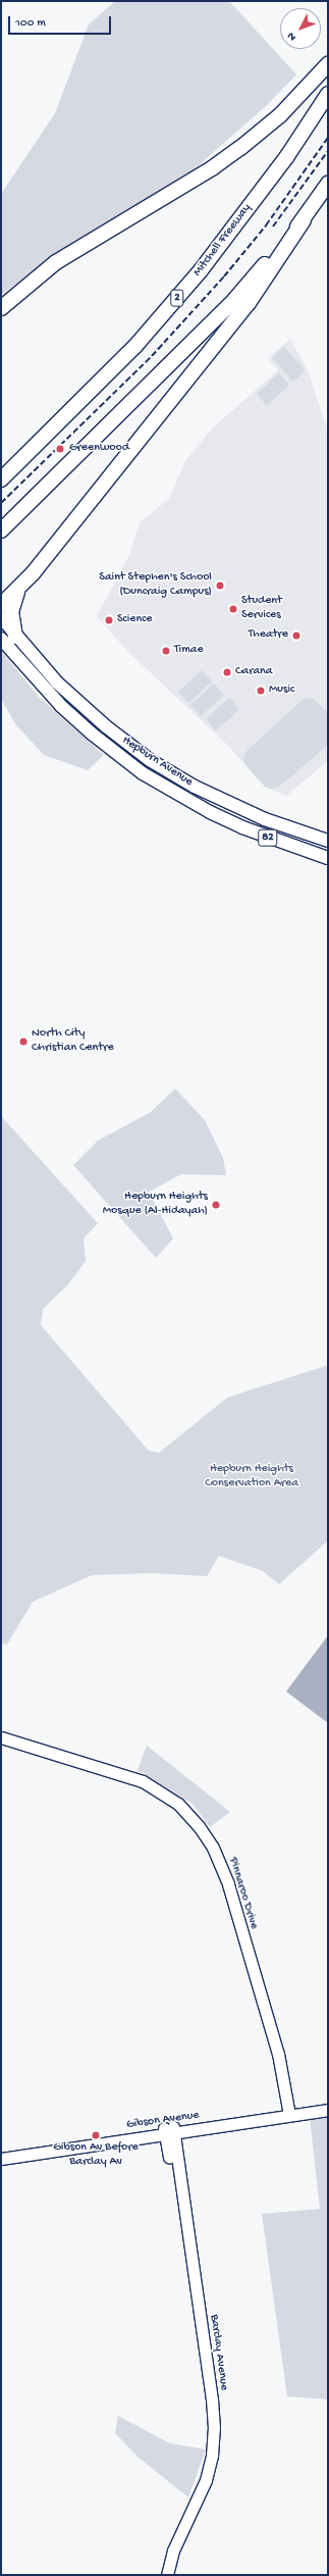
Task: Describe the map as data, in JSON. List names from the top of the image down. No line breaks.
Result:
{"streets":{"highway":["Mitchell Freeway","2"],"main road":["Hepburn Avenue","82"],"street":["Pinnaroo Drive","Gibson Avenue","Barclay Avenue"]},"crossings":[["Pinnaroo Drive","Gibson Avenue"],["Gibson Avenue","Barclay Avenue"]],"parks":["Hepburn Heights Conservation Area"],"places":["Greenwood","Saint Stephen's School (Duncraig Campus)","Student Services","Science","Theatre","Timae","Carana","Music","North City Christian Centre","Hepburn Heights Mosque (Al-Hidayah)","Gibson Av Before Barclay Av"],"scale_bar":"100 m","north":"bottom left"}
